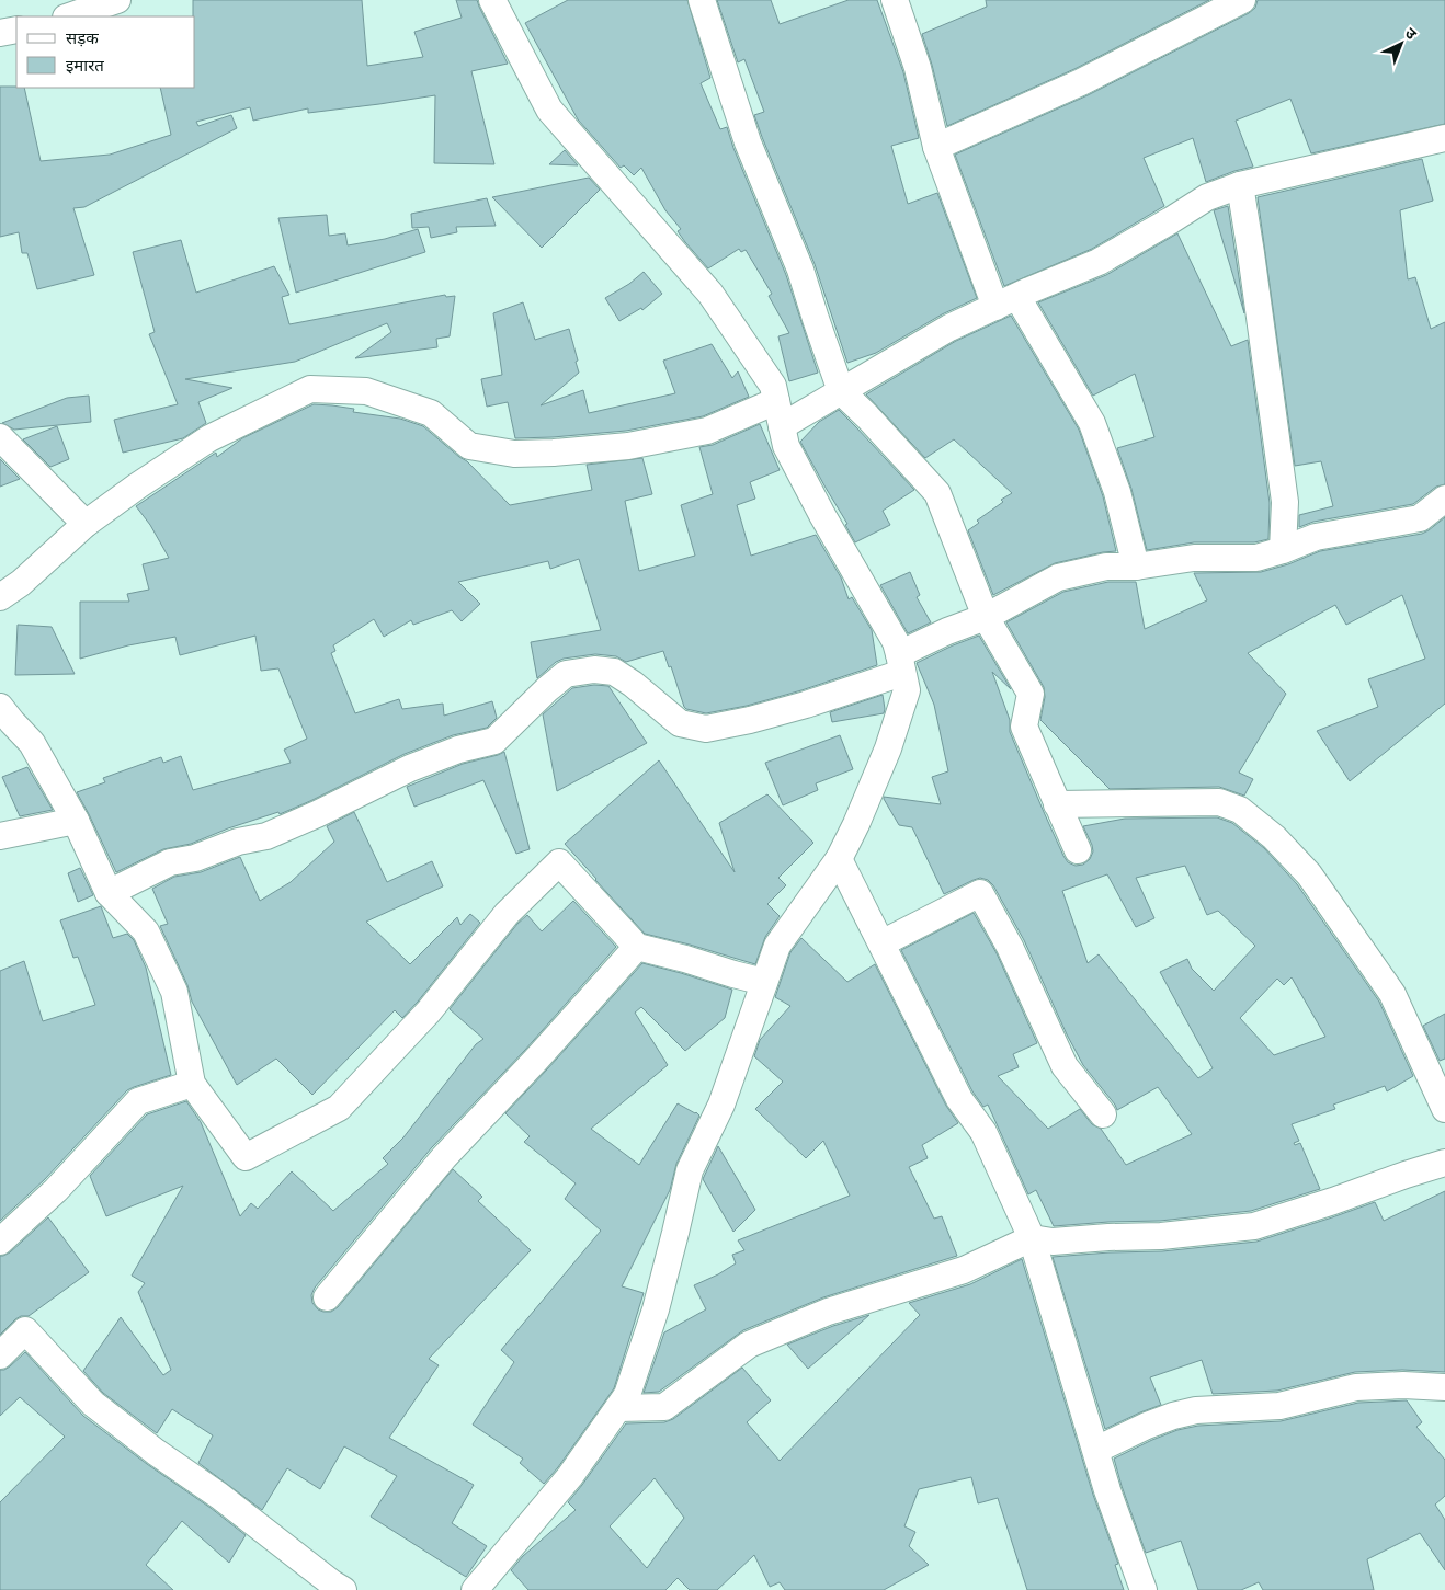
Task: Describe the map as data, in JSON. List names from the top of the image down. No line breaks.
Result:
{"legend":["सड़क","इमारत"],"north":"top right"}
